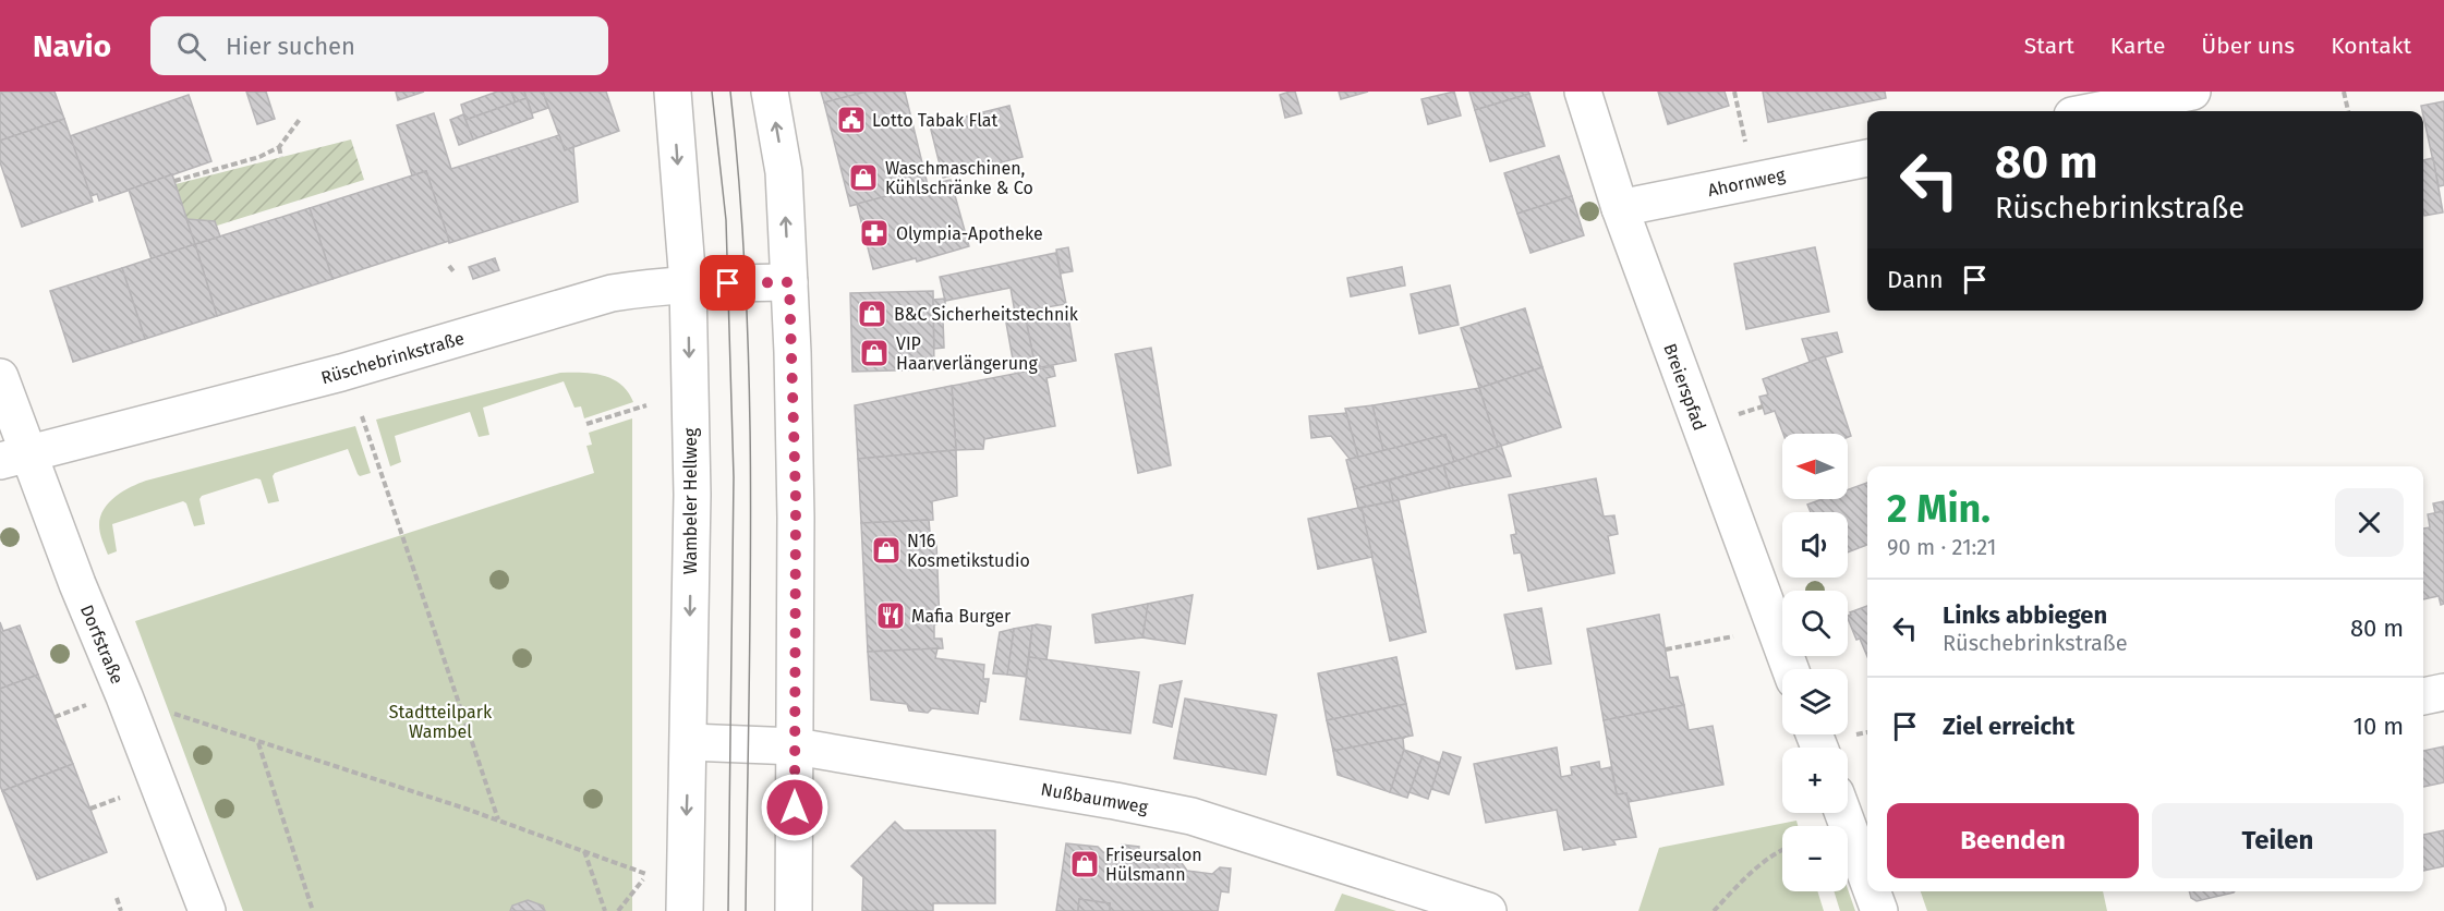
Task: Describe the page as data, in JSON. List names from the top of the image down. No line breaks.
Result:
{"streets":{"street":["Ahornweg","Rüschebrinkstraße","Breierspfad","Wambeler Hellweg","Dorfstraße","Nußbaumweg"]},"crossings":[["Ahornweg","Breierspfad"],["Rüschebrinkstraße","Wambeler Hellweg"],["Rüschebrinkstraße","Dorfstraße"],["Wambeler Hellweg","Nußbaumweg"]],"parks":["Stadtteilpark Wambel"],"places":{"public building":["Lotto Tabak Flat"],"shop":["Waschmaschinen, Kühlschränke & Co","B&C Sicherheitstechnik","VIP Haarverlängerung","N16 Kosmetikstudio","Friseursalon Hülsmann"],"pharmacy":["Olympia-Apotheke"],"restaurant":["Mafia Burger"]},"north":"left","page":{"header":"Navio","search":"Hier suchen","nav":["Start","Karte","Über uns","Kontakt"],"turn":["80 m","Rüschebrinkstraße"],"then":"Dann","map_buttons":["+","−"],"heading":["2 Min.","90 m · 21:21"],"list":[{"name":"Links abbiegen","note":"Rüschebrinkstraße","value":"80 m"},{"name":"Ziel erreicht","value":"10 m"}],"buttons":["Beenden","Teilen"]}}
